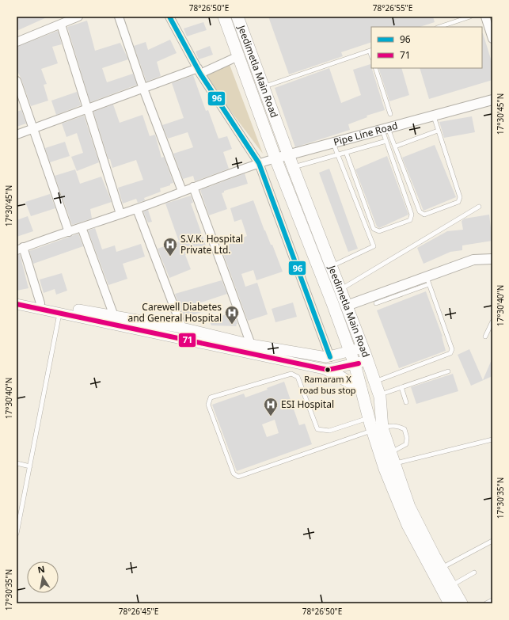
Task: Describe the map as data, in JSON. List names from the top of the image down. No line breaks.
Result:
{"streets":{"main road":["Jeedimetla Main Road"],"street":["Pipe Line Road"]},"crossings":[["Jeedimetla Main Road","Pipe Line Road"]],"places":{"hospital":["S.V.K. Hospital Private Ltd.","Carewell Diabetes and General Hospital","ESI Hospital"],"other":["Ramaram X road bus stop"]},"lines":["transit line 96","transit line 71"],"legend":["96","71"],"north":"top","coordinates":["78°26'50\"E","78°26'55\"E","17°30'45\"N","17°30'40\"N","17°30'35\"N","78°26'45\"E"]}
